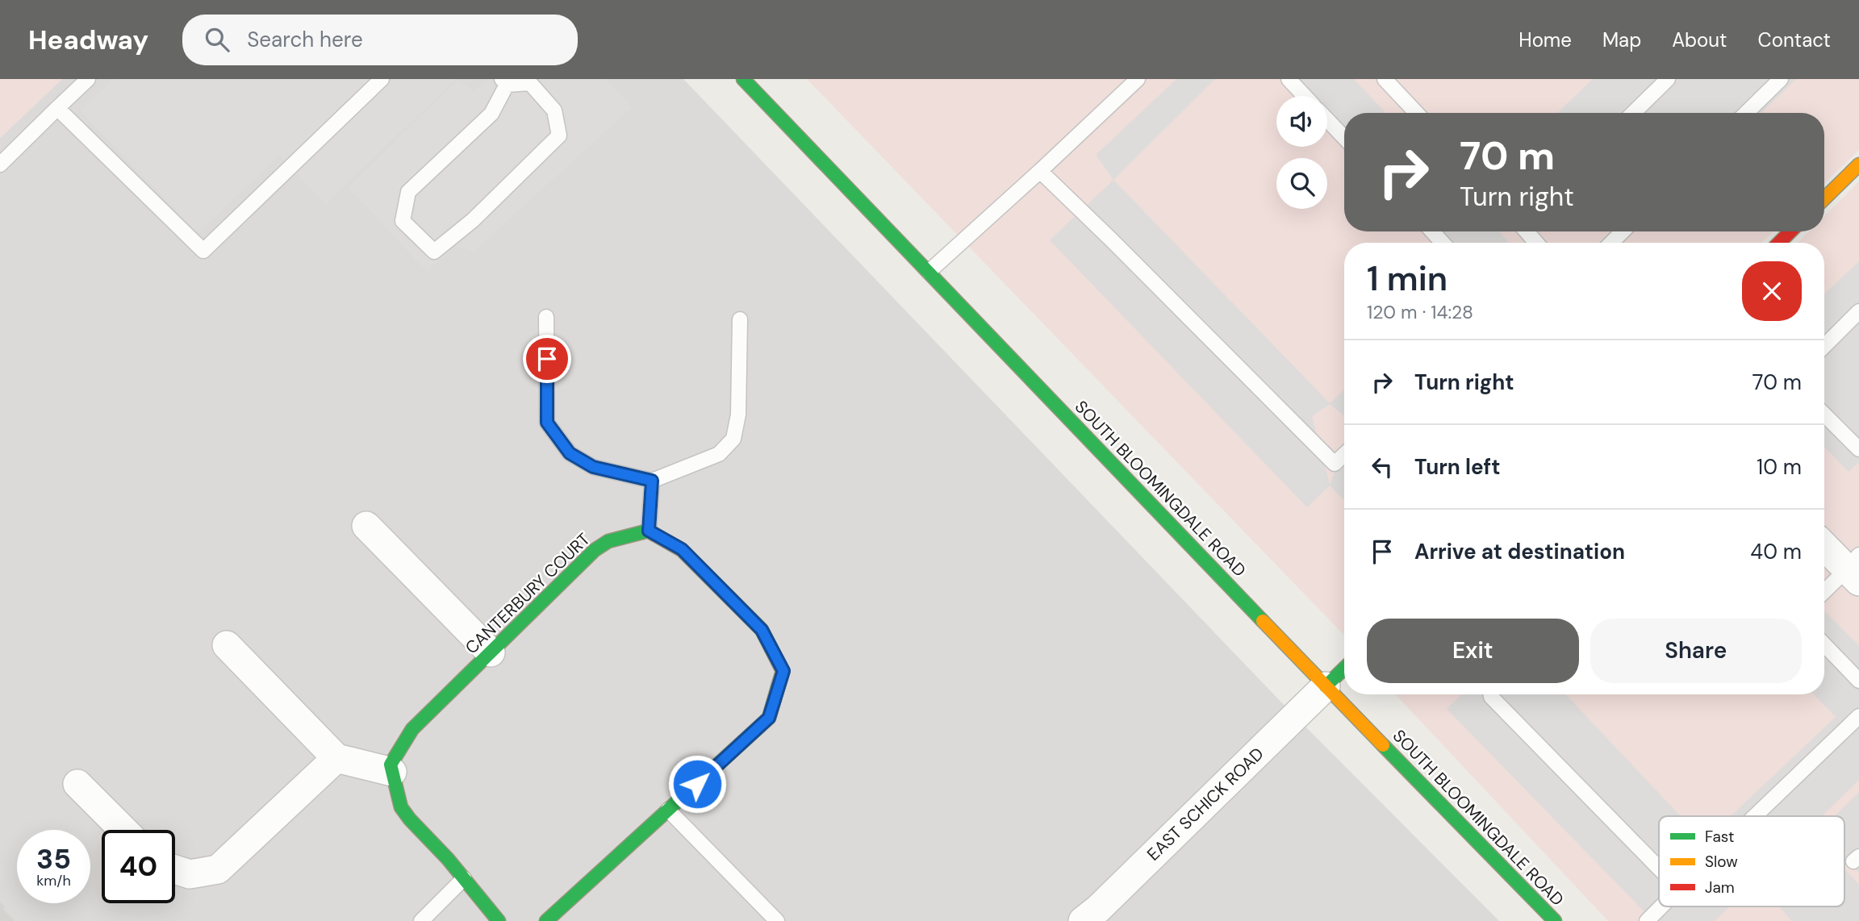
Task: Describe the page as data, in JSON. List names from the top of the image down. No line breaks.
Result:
{"streets":{"street":["SOUTH BLOOMINGDALE ROAD","CANTERBURY COURT","EAST SCHICK ROAD"]},"crossings":[["SOUTH BLOOMINGDALE ROAD","EAST SCHICK ROAD"]],"legend":["Fast","Slow","Jam"],"page":{"header":"Headway","search":"Search here","nav":["Home","Map","About","Contact"],"turn":["70 m","Turn right"],"heading":["1 min","120 m · 14:28"],"list":[{"name":"Turn right","value":"70 m"},{"name":"Turn left","value":"10 m"},{"name":"Arrive at destination","value":"40 m"}],"buttons":["Exit","Share"],"speed":"35 km/h","limit":"40"}}
